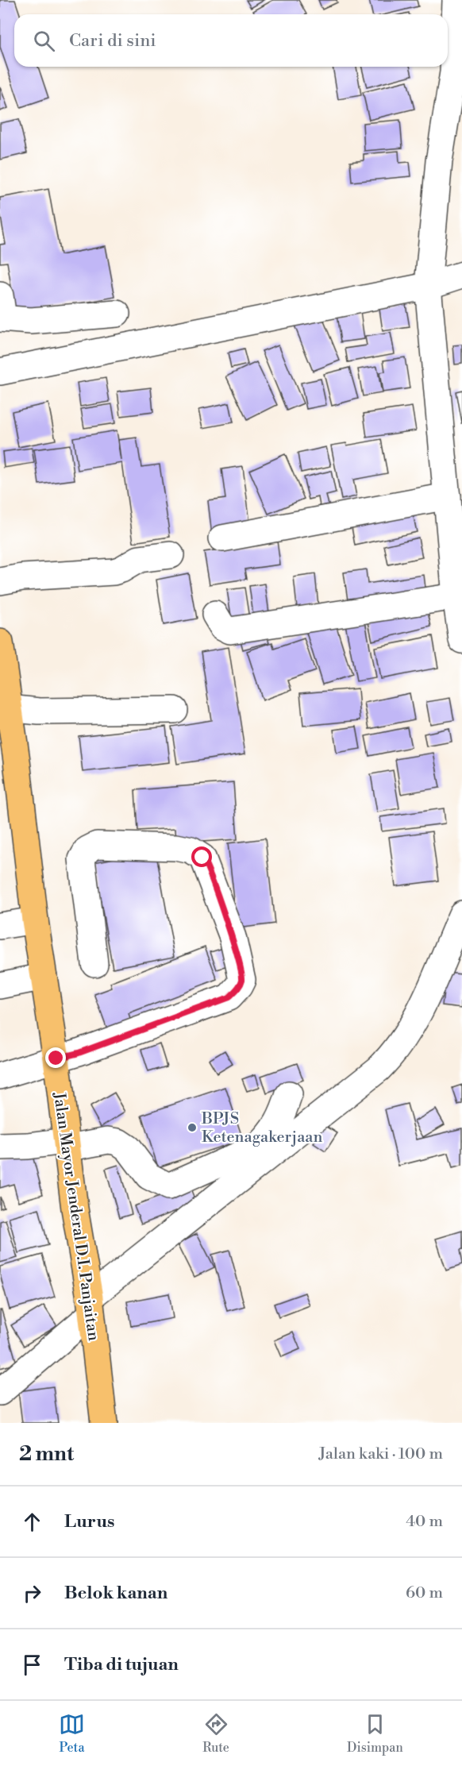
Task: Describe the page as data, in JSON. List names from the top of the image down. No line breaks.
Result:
{"streets":{"highway":["Jalan Mayor Jenderal D.I. Panjaitan"]},"places":["BPJS Ketenagakerjaan"],"page":{"search":"Cari di sini","heading":["2 mnt","Jalan kaki · 100 m"],"list":[["Lurus","40 m"],["Belok kanan","60 m"],"Tiba di tujuan"],"nav":["Peta","Rute","Disimpan"]}}
